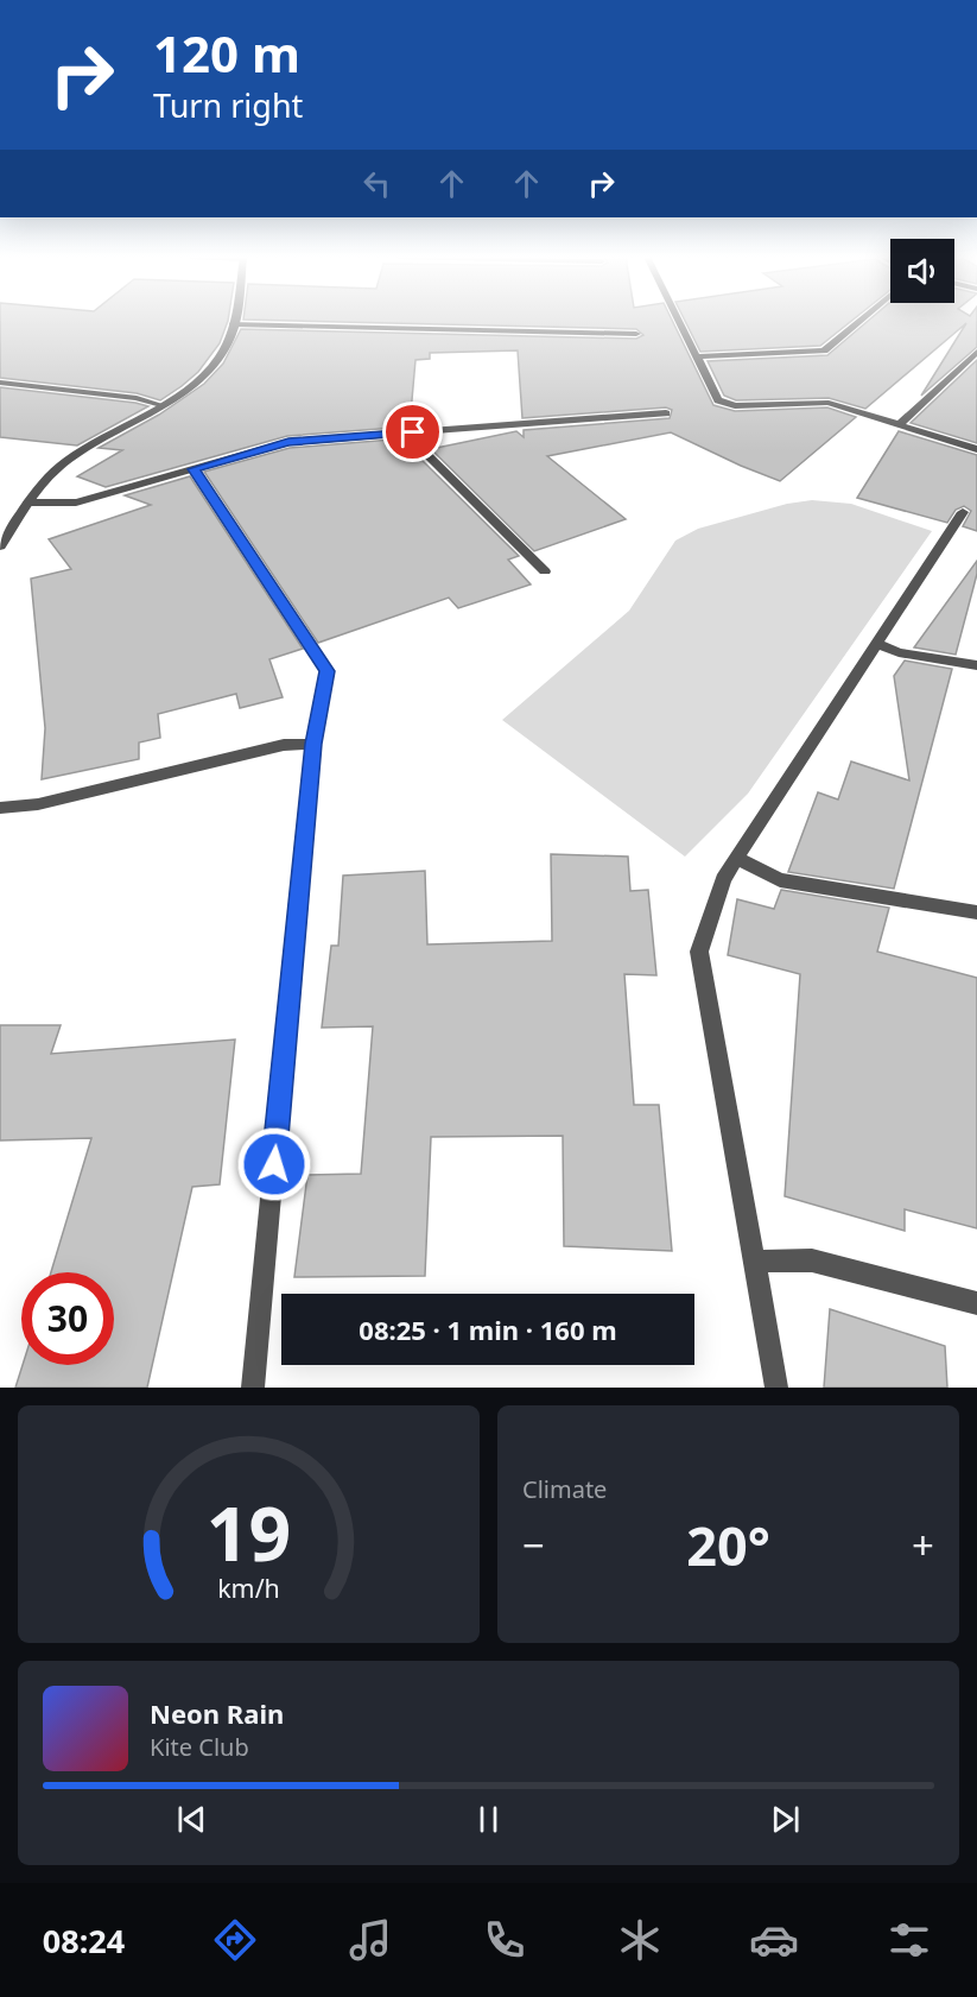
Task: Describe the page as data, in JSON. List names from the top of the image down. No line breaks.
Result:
{"page":{"turn":["120 m","Turn right"],"limit":"30","trip":"08:25 · 1 min · 160 m","tile":"Climate","heat":["−","20°","+"],"song":["Neon Rain","Kite Club"],"tabs":"08:24","gauge":["19","km/h"]}}
